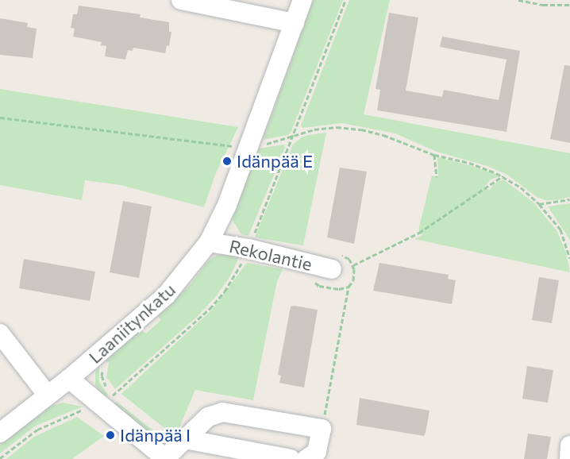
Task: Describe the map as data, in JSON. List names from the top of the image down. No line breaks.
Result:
{"streets":{"street":["Rekolantie","Laaniitynkatu"]},"crossings":[["Rekolantie","Laaniitynkatu"]],"places":["Idänpää E","Idänpää I"]}
